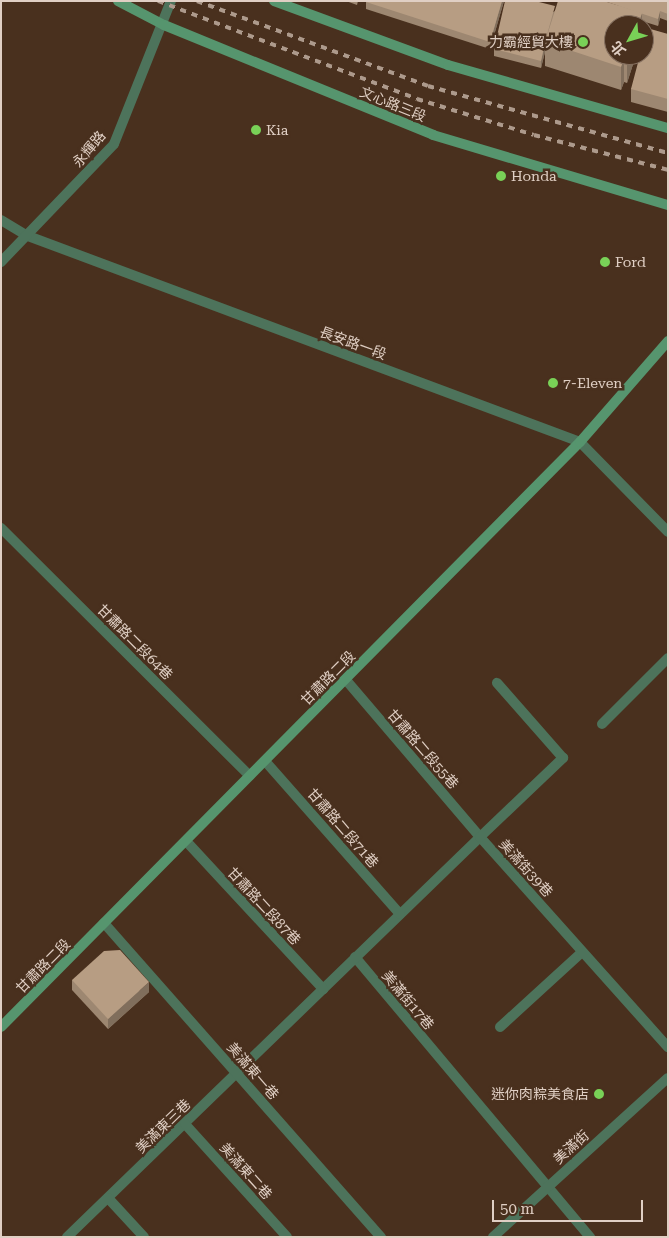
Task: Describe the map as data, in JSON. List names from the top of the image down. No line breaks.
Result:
{"streets":{"main road":["文心路三段","甘肅路二段"],"street":["永輝路","長安路一段","甘肅路二段64巷","甘肅路二段55巷","甘肅路二段71巷","美滿街39巷","甘肅路二段87巷","美滿街17巷","美滿東一巷","美滿東三巷","美滿街","美滿東二巷"]},"crossings":[["文心路三段","永輝路"],["永輝路","長安路一段"],["長安路一段","甘肅路二段"],["甘肅路二段64巷","甘肅路二段"],["甘肅路二段","甘肅路二段55巷"],["甘肅路二段","甘肅路二段71巷"],["甘肅路二段","甘肅路二段87巷"],["甘肅路二段","美滿東一巷"],["甘肅路二段55巷","美滿街39巷"],["甘肅路二段71巷","美滿街39巷"],["美滿街39巷","美滿街17巷"],["美滿街17巷","美滿街"],["美滿東一巷","美滿東三巷"],["美滿東三巷","美滿東二巷"]],"places":["力霸經貿大樓","Kia","Honda","Ford","7-Eleven","迷你肉粽美食店"],"scale_bar":"50 m","north":"bottom left"}
